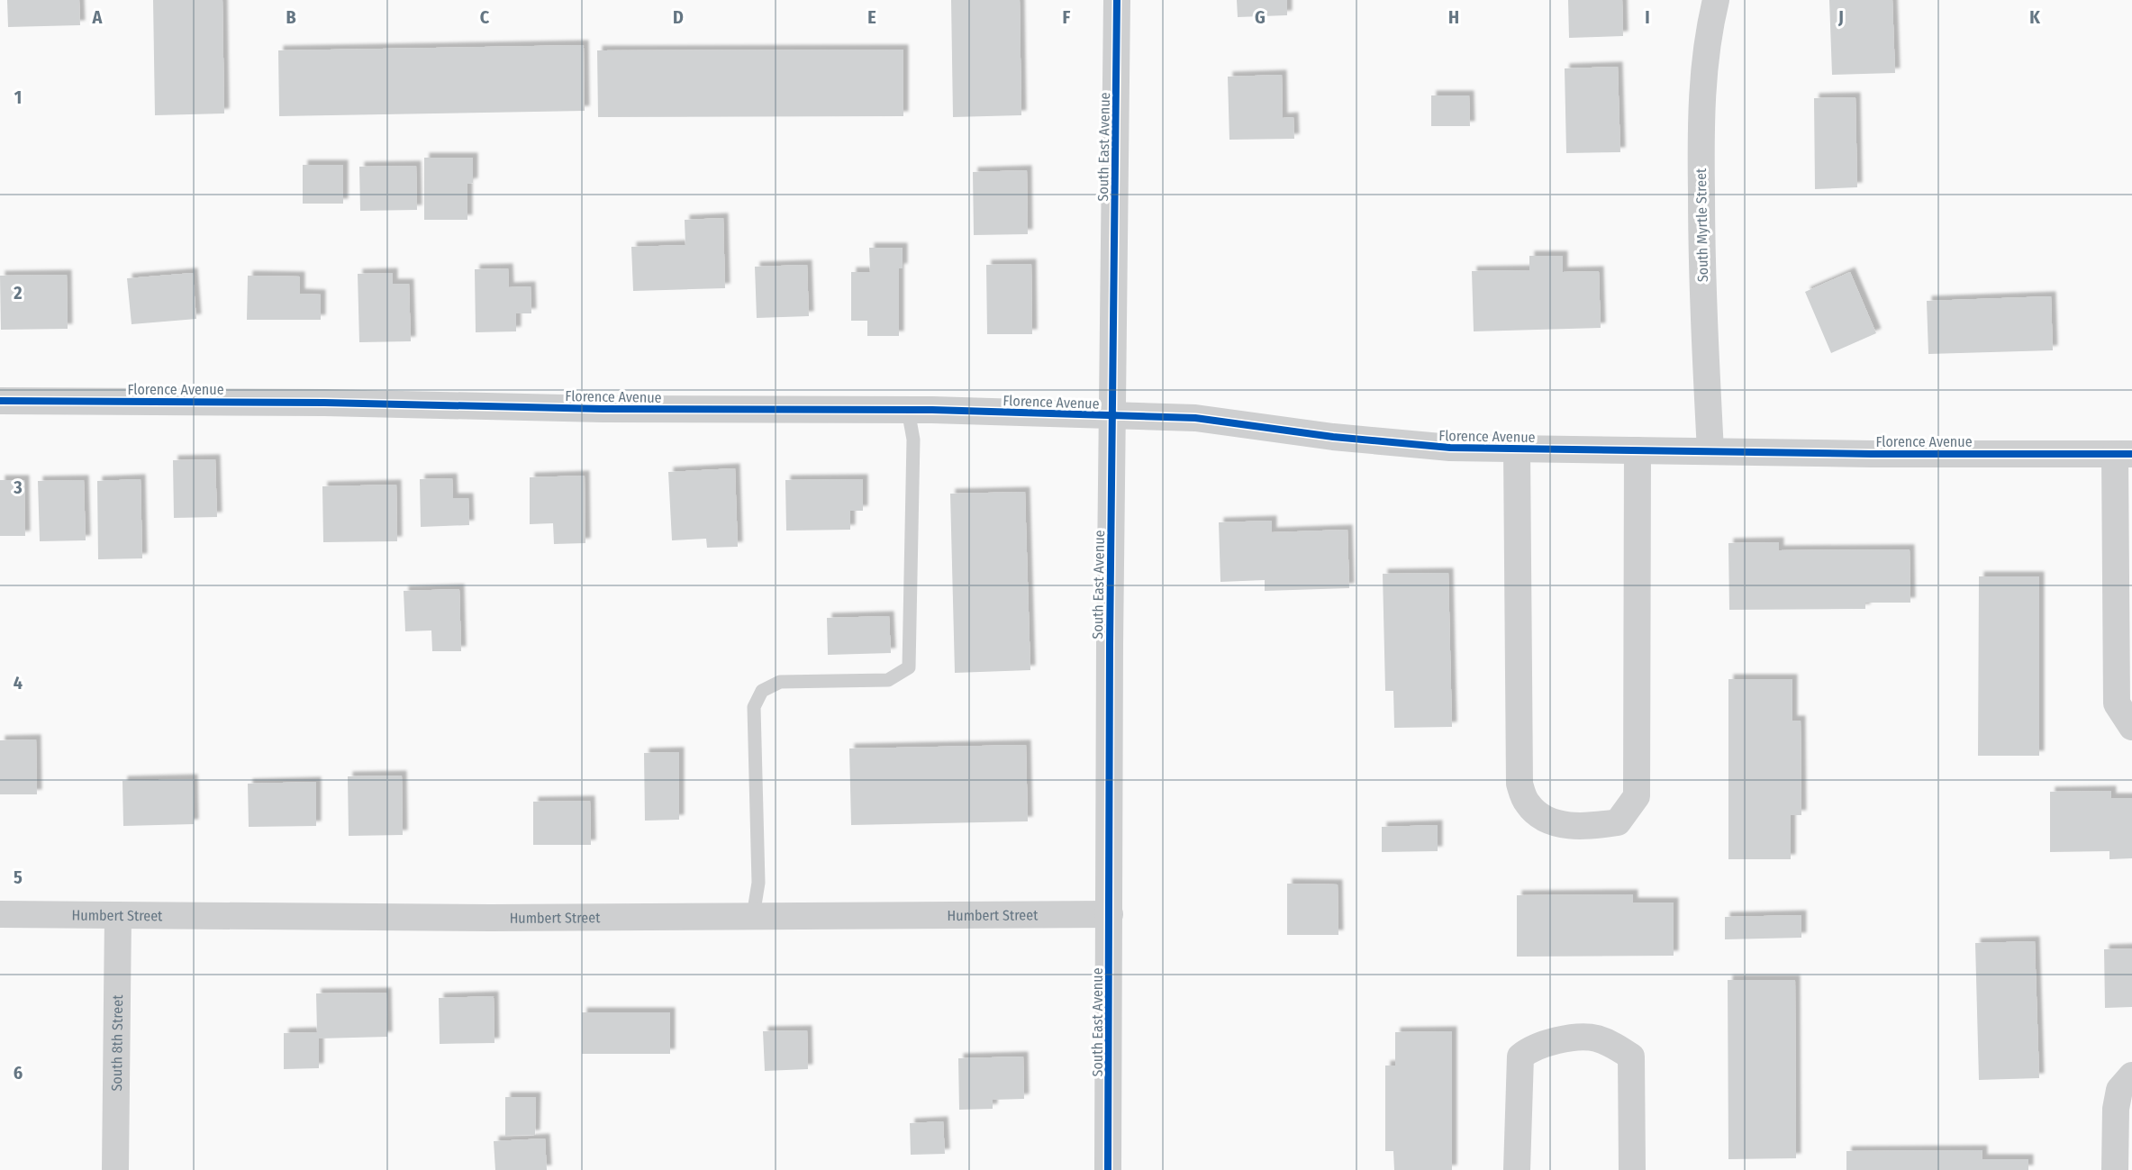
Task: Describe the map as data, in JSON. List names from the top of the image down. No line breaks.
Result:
{"streets":{"street":["South East Avenue","South Myrtle Street","Florence Avenue","Humbert Street","South 8th Street"]},"crossings":[["South East Avenue","Florence Avenue"],["South East Avenue","Humbert Street"],["South Myrtle Street","Florence Avenue"],["Humbert Street","South 8th Street"]],"grid":{"columns":["A","B","C","D","E","F","G","H","I","J","K"],"rows":["1","2","3","4","5","6"]}}
